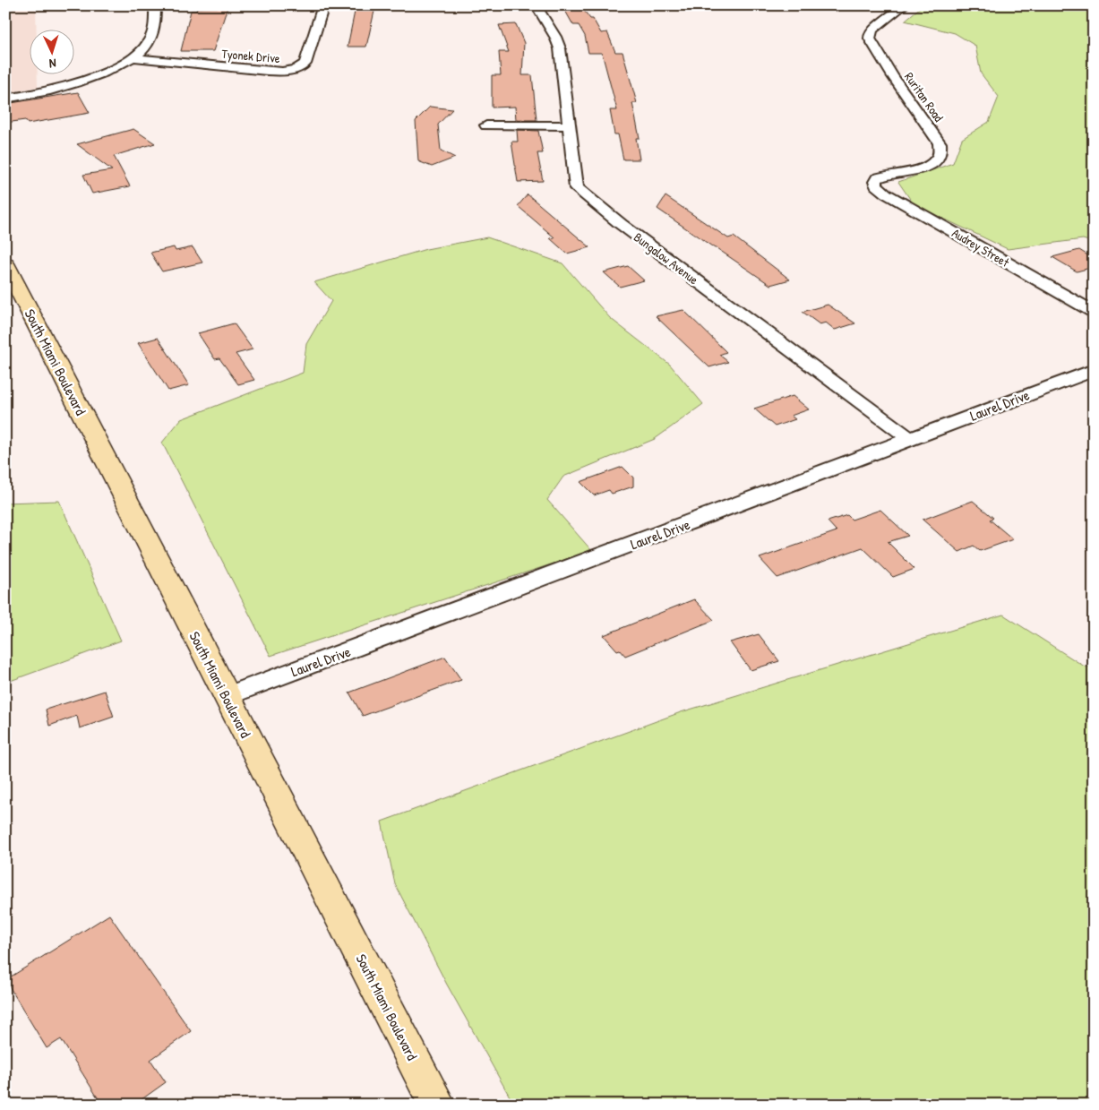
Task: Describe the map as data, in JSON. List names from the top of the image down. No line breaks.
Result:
{"streets":{"highway":["South Miami Boulevard"],"street":["Tyonek Drive","Ruritan Road","Audrey Street","Bungalow Avenue","Laurel Drive"]},"crossings":[["Ruritan Road","Audrey Street"],["Bungalow Avenue","Laurel Drive"],["South Miami Boulevard","Laurel Drive"]],"north":"bottom"}
